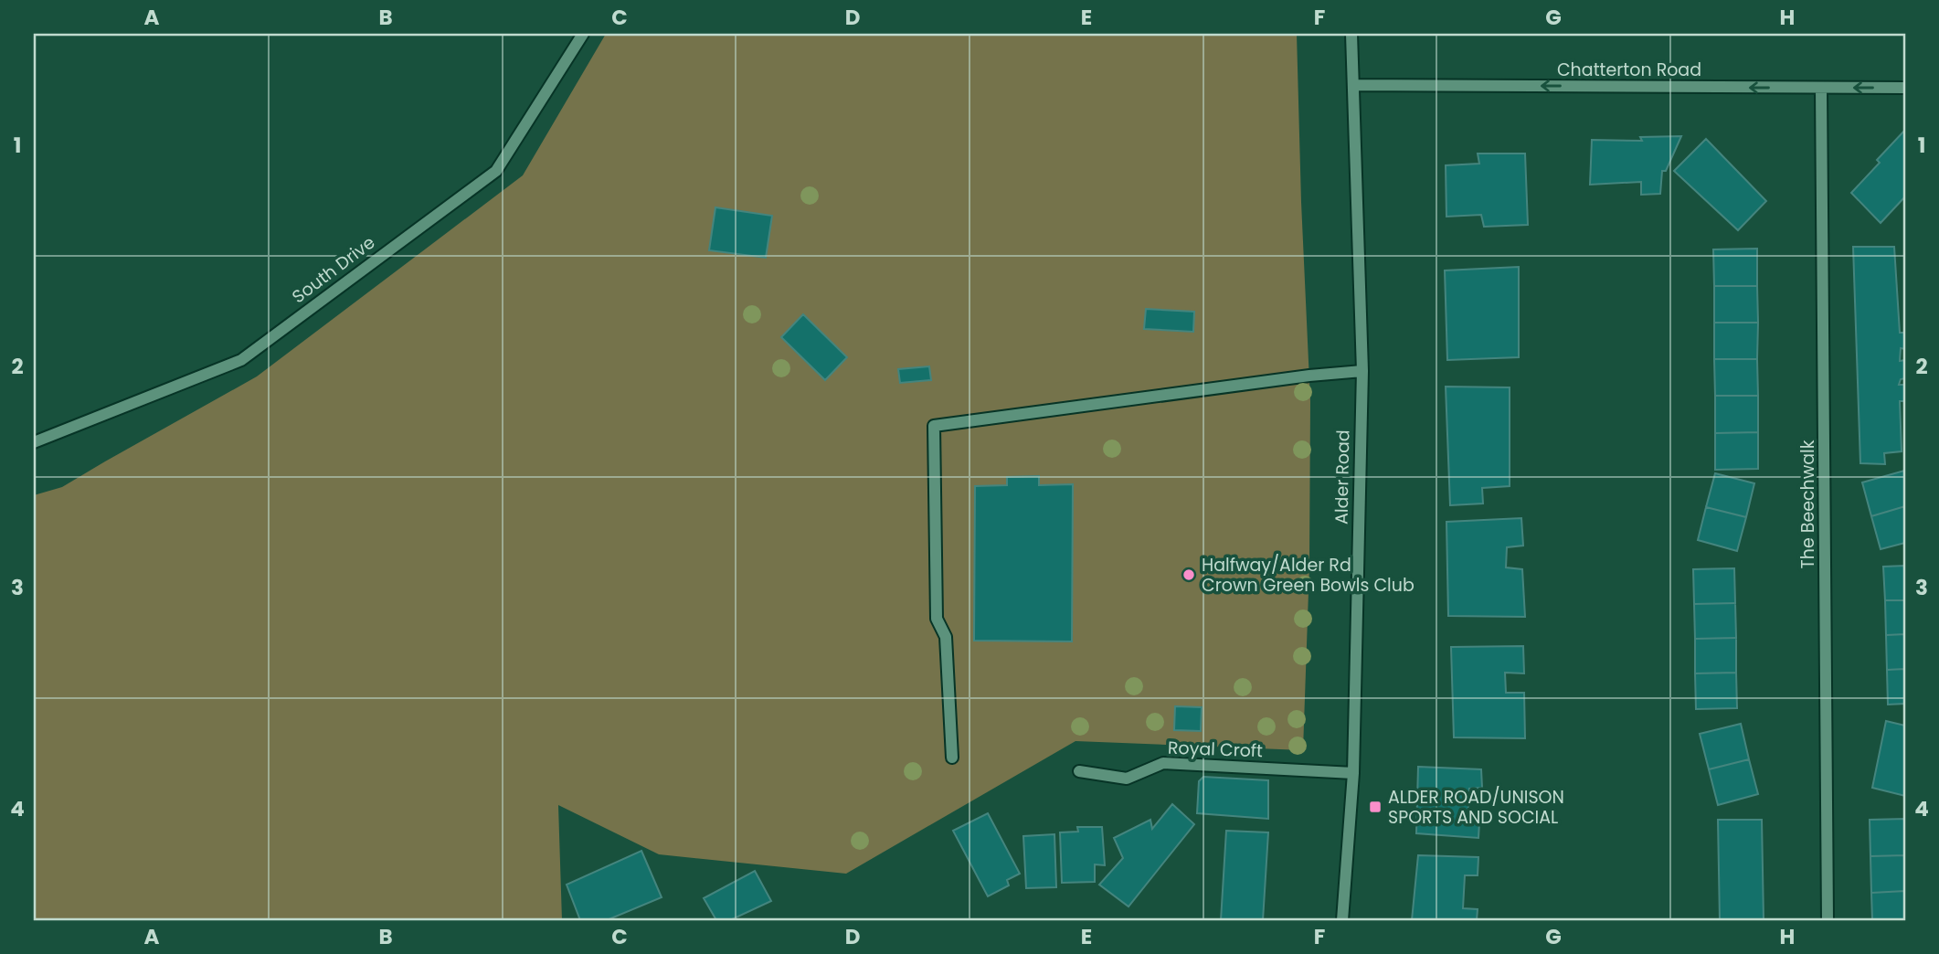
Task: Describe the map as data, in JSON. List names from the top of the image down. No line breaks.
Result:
{"streets":{"street":["Chatterton Road","South Drive","Alder Road","The Beechwalk","Royal Croft"]},"crossings":[["Chatterton Road","Alder Road"],["Chatterton Road","The Beechwalk"],["Alder Road","Royal Croft"]],"one_way":["Chatterton Road"],"places":{"other":["Halfway/Alder Rd Crown Green Bowls Club"],"transit":["ALDER ROAD/UNISON SPORTS AND SOCIAL"]},"grid":{"columns":["A","B","C","D","E","F","G","H"],"rows":["1","2","3","4"]}}
